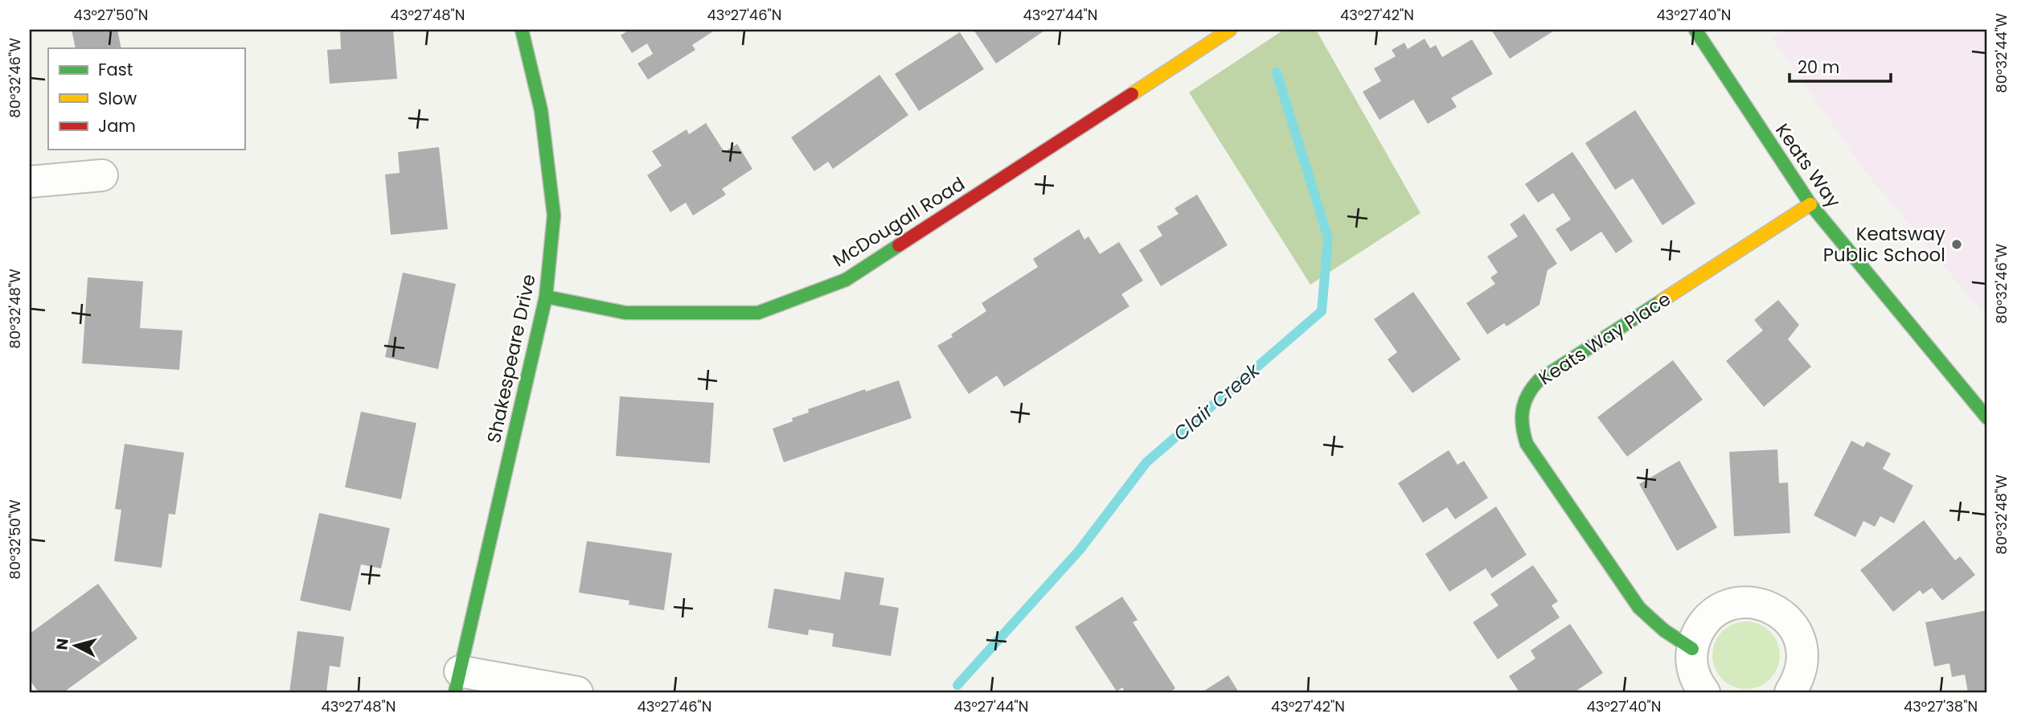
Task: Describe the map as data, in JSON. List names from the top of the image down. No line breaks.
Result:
{"streets":{"street":["Keats Way","McDougall Road","Keats Way Place","Shakespeare Drive"]},"crossings":[["Keats Way","Keats Way Place"],["McDougall Road","Shakespeare Drive"]],"water":["Clair Creek"],"places":["Keatsway Public School"],"legend":["Fast","Slow","Jam"],"scale_bar":"20 m","north":"left","coordinates":["43°27'50\"N","43°27'48\"N","43°27'46\"N","43°27'44\"N","43°27'42\"N","43°27'40\"N","80°32'44\"W","80°32'46\"W","80°32'48\"W","80°32'50\"W","43°27'38\"N"]}
